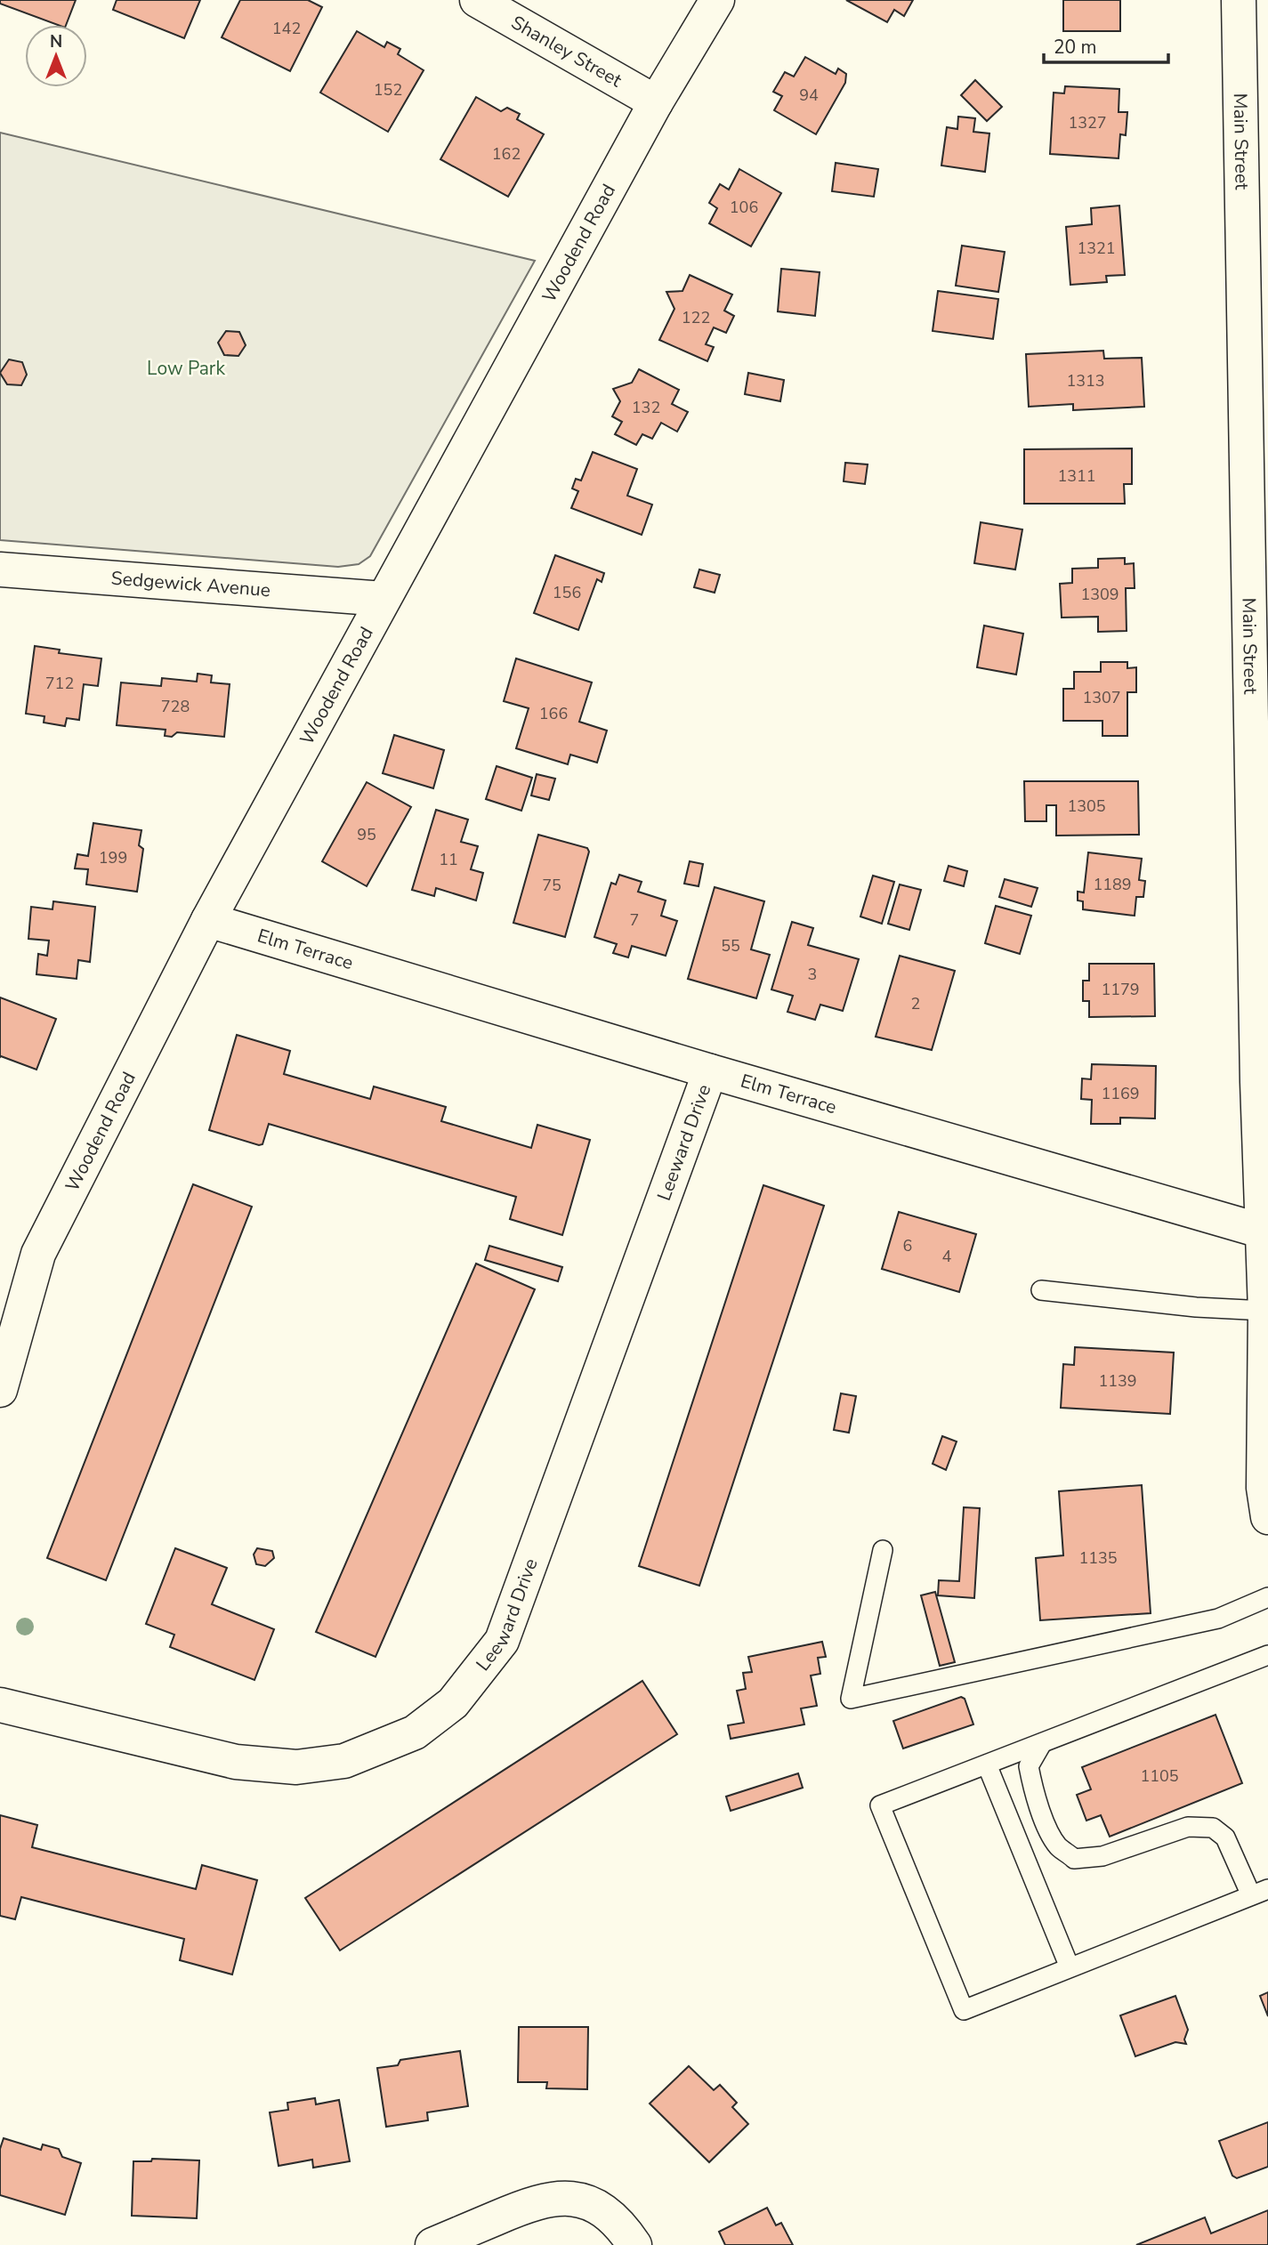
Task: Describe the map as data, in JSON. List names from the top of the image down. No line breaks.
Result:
{"streets":{"street":["Shanley Street","Main Street","Woodend Road","Sedgewick Avenue","Elm Terrace","Leeward Drive"]},"crossings":[["Shanley Street","Woodend Road"],["Main Street","Elm Terrace"],["Woodend Road","Sedgewick Avenue"],["Woodend Road","Elm Terrace"],["Elm Terrace","Leeward Drive"]],"parks":["Low Park"],"house_numbers":["142","152","94","1327","162","106","1321","122","1313","132","1311","156","1309","712","1307","728","166","1305","95","199","11","1189","75","7","55","3","1179","2","1169","6","4","1139","1135","1105"],"scale_bar":"20 m","north":"top"}
